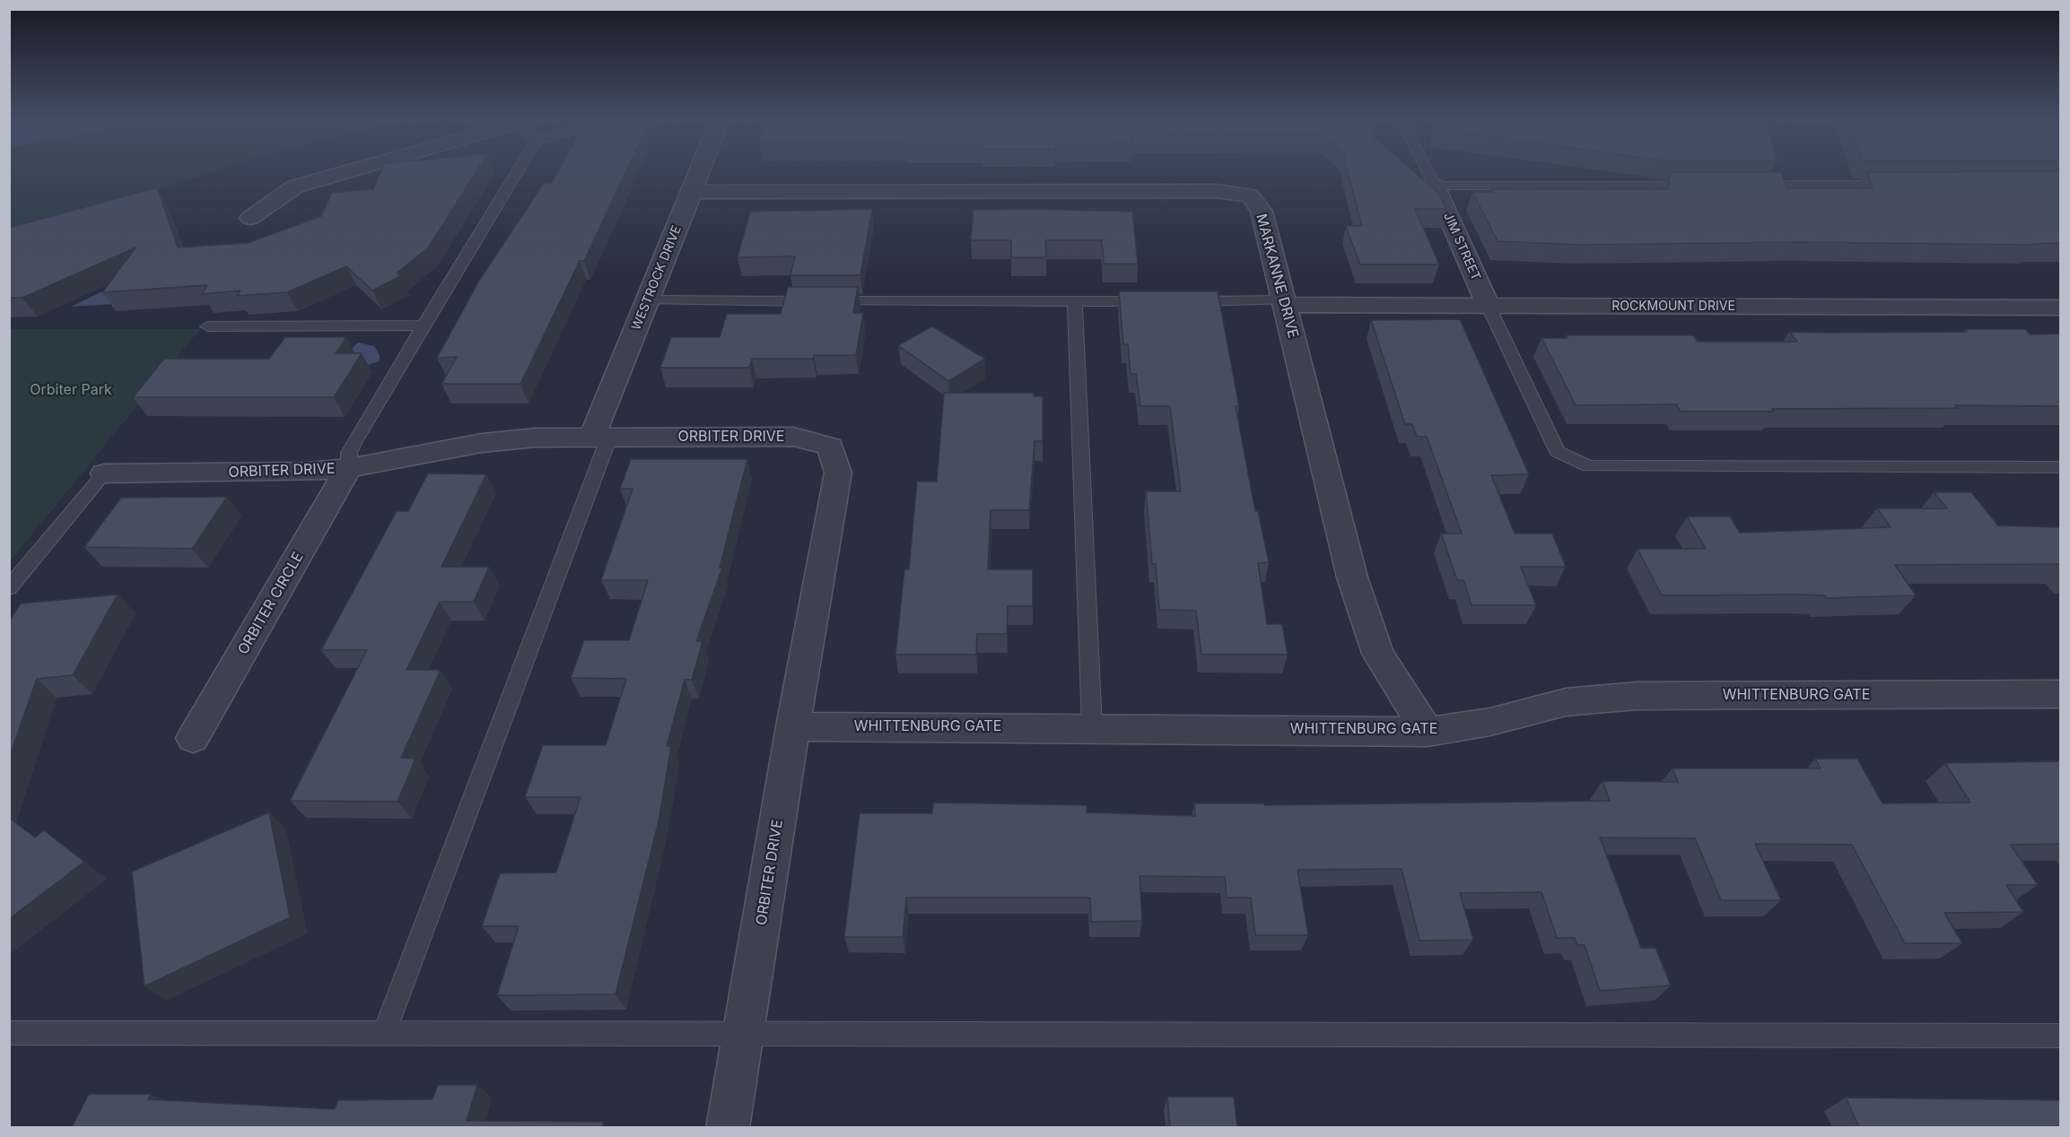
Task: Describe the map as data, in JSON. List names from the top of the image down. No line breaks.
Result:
{"streets":{"street":["JIM STREET","MARKANNE DRIVE","WESTROCK DRIVE","ROCKMOUNT DRIVE","ORBITER DRIVE","ORBITER CIRCLE","WHITTENBURG GATE"]},"crossings":[["JIM STREET","ROCKMOUNT DRIVE"],["MARKANNE DRIVE","WESTROCK DRIVE"],["MARKANNE DRIVE","ROCKMOUNT DRIVE"],["MARKANNE DRIVE","WHITTENBURG GATE"],["WESTROCK DRIVE","ORBITER DRIVE"],["ORBITER DRIVE","ORBITER CIRCLE"],["ORBITER DRIVE","WHITTENBURG GATE"]],"parks":["Orbiter Park"]}
